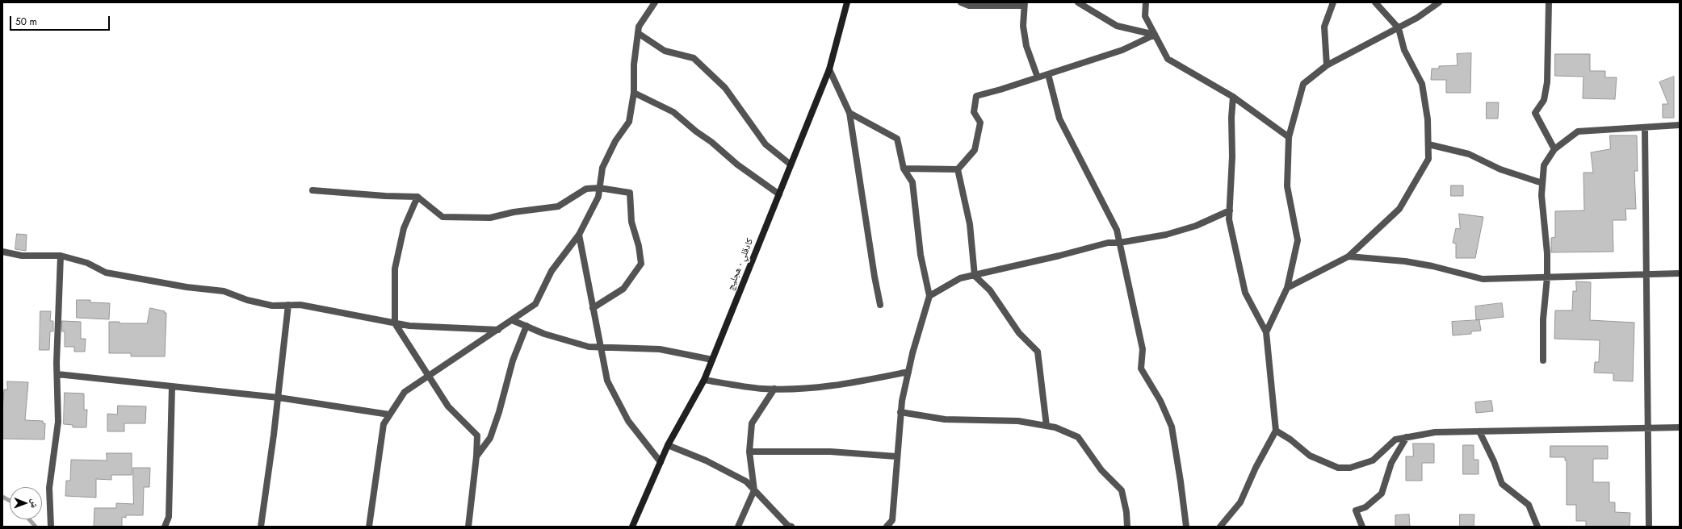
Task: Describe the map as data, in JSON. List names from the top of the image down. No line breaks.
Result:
{"streets":{"street":["كادقلي - هجليج"]},"scale_bar":"50 m","north":"right"}
